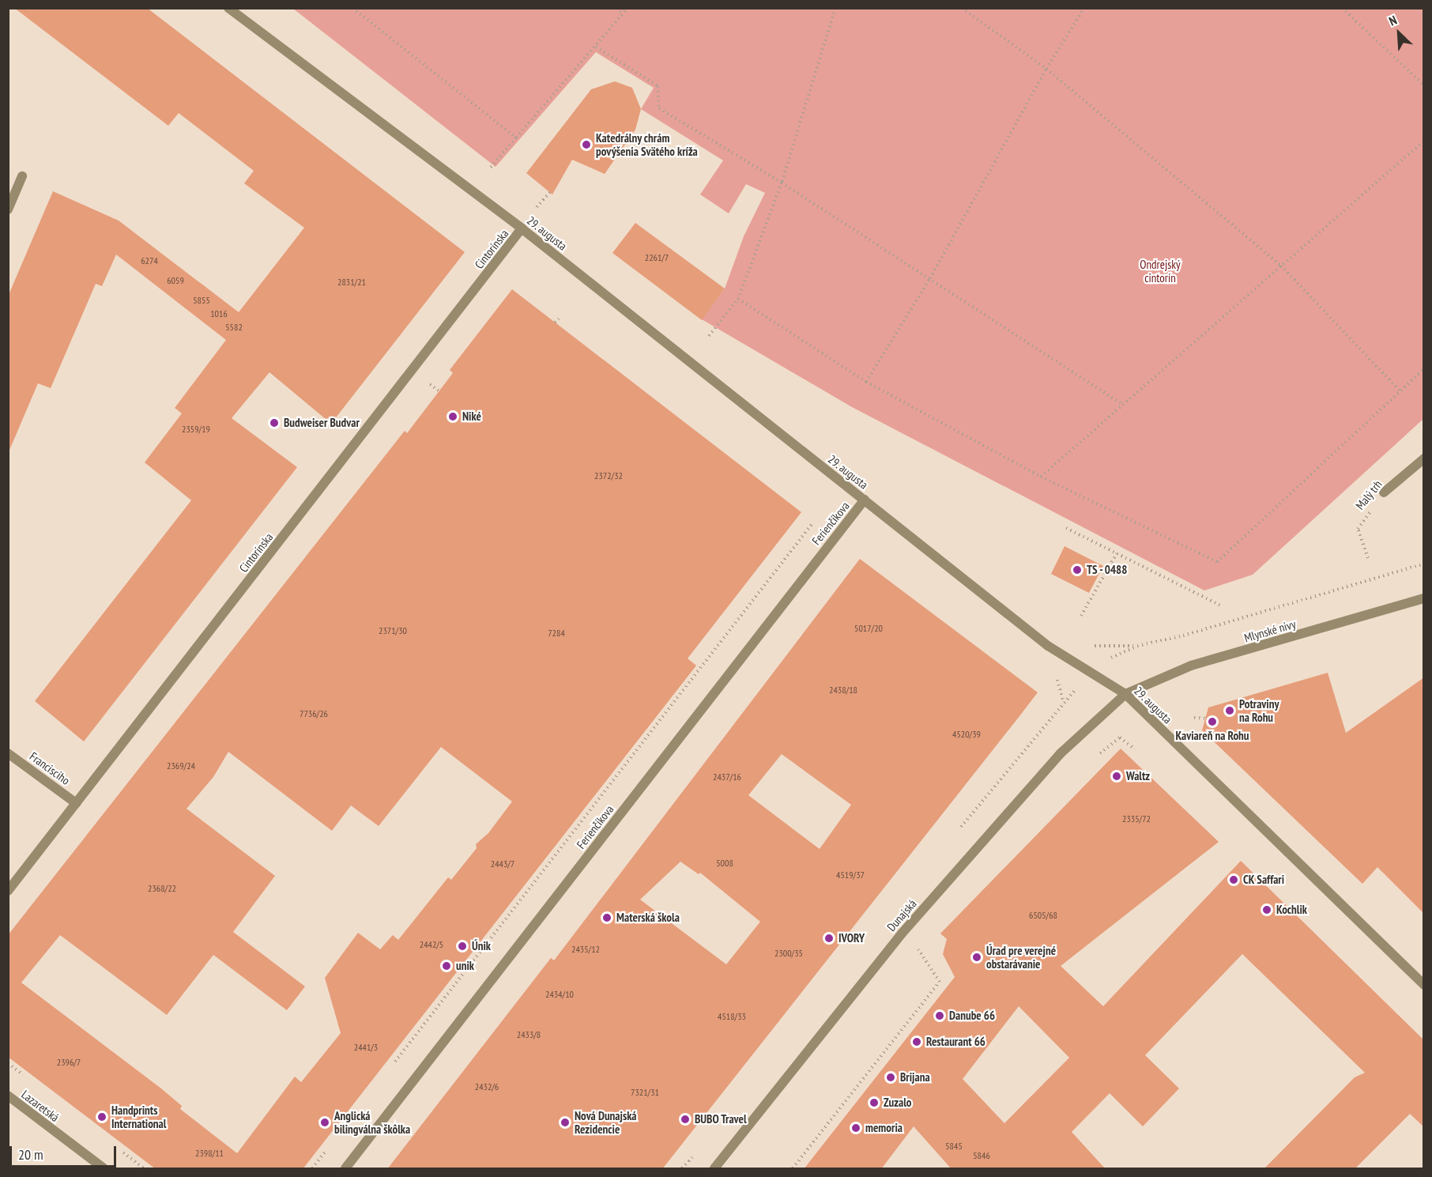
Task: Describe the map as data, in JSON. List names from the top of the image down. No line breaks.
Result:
{"streets":{"street":["29. augusta","Cintorínska","Malý trh","Ferienčíkova","Mlynské nivy","Francisciho","Dunajská","Lazaretská"]},"crossings":[["29. augusta","Cintorínska"],["29. augusta","Ferienčíkova"],["29. augusta","Mlynské nivy"],["29. augusta","Dunajská"],["Cintorínska","Francisciho"],["Mlynské nivy","Dunajská"]],"parks":["Ondrejský cintorín"],"places":["Katedrálny chrám povýšenia Svätého kríža","Niké","Budweiser Budvar","TS - 0488","Potraviny na Rohu","Kaviareň na Rohu","Waltz","CK Saffari","Kochlik","Materská škola","IVORY","Únik","Úrad pre verejné obstarávanie","unik","Danube 66","Restaurant 66","Brijana","Zuzalo","Handprints International","BUBO Travel","Anglická bilingválna škôlka","Nová Dunajská Rezidencie","memoria"],"house_numbers":["2261/7","6274","6059","2831/21","5855","1016","5582","2359/19","2372/32","5017/20","2371/30","7284","2438/18","7736/26","4520/39","2369/24","2437/16","2335/72","5008","2443/7","4519/37","2368/22","6505/68","2442/5","2435/12","2300/35","2434/10","4518/33","2433/8","2441/3","2396/7","2432/6","7321/31","5845","2398/11","5846"],"scale_bar":"20 m","north":"top left"}
